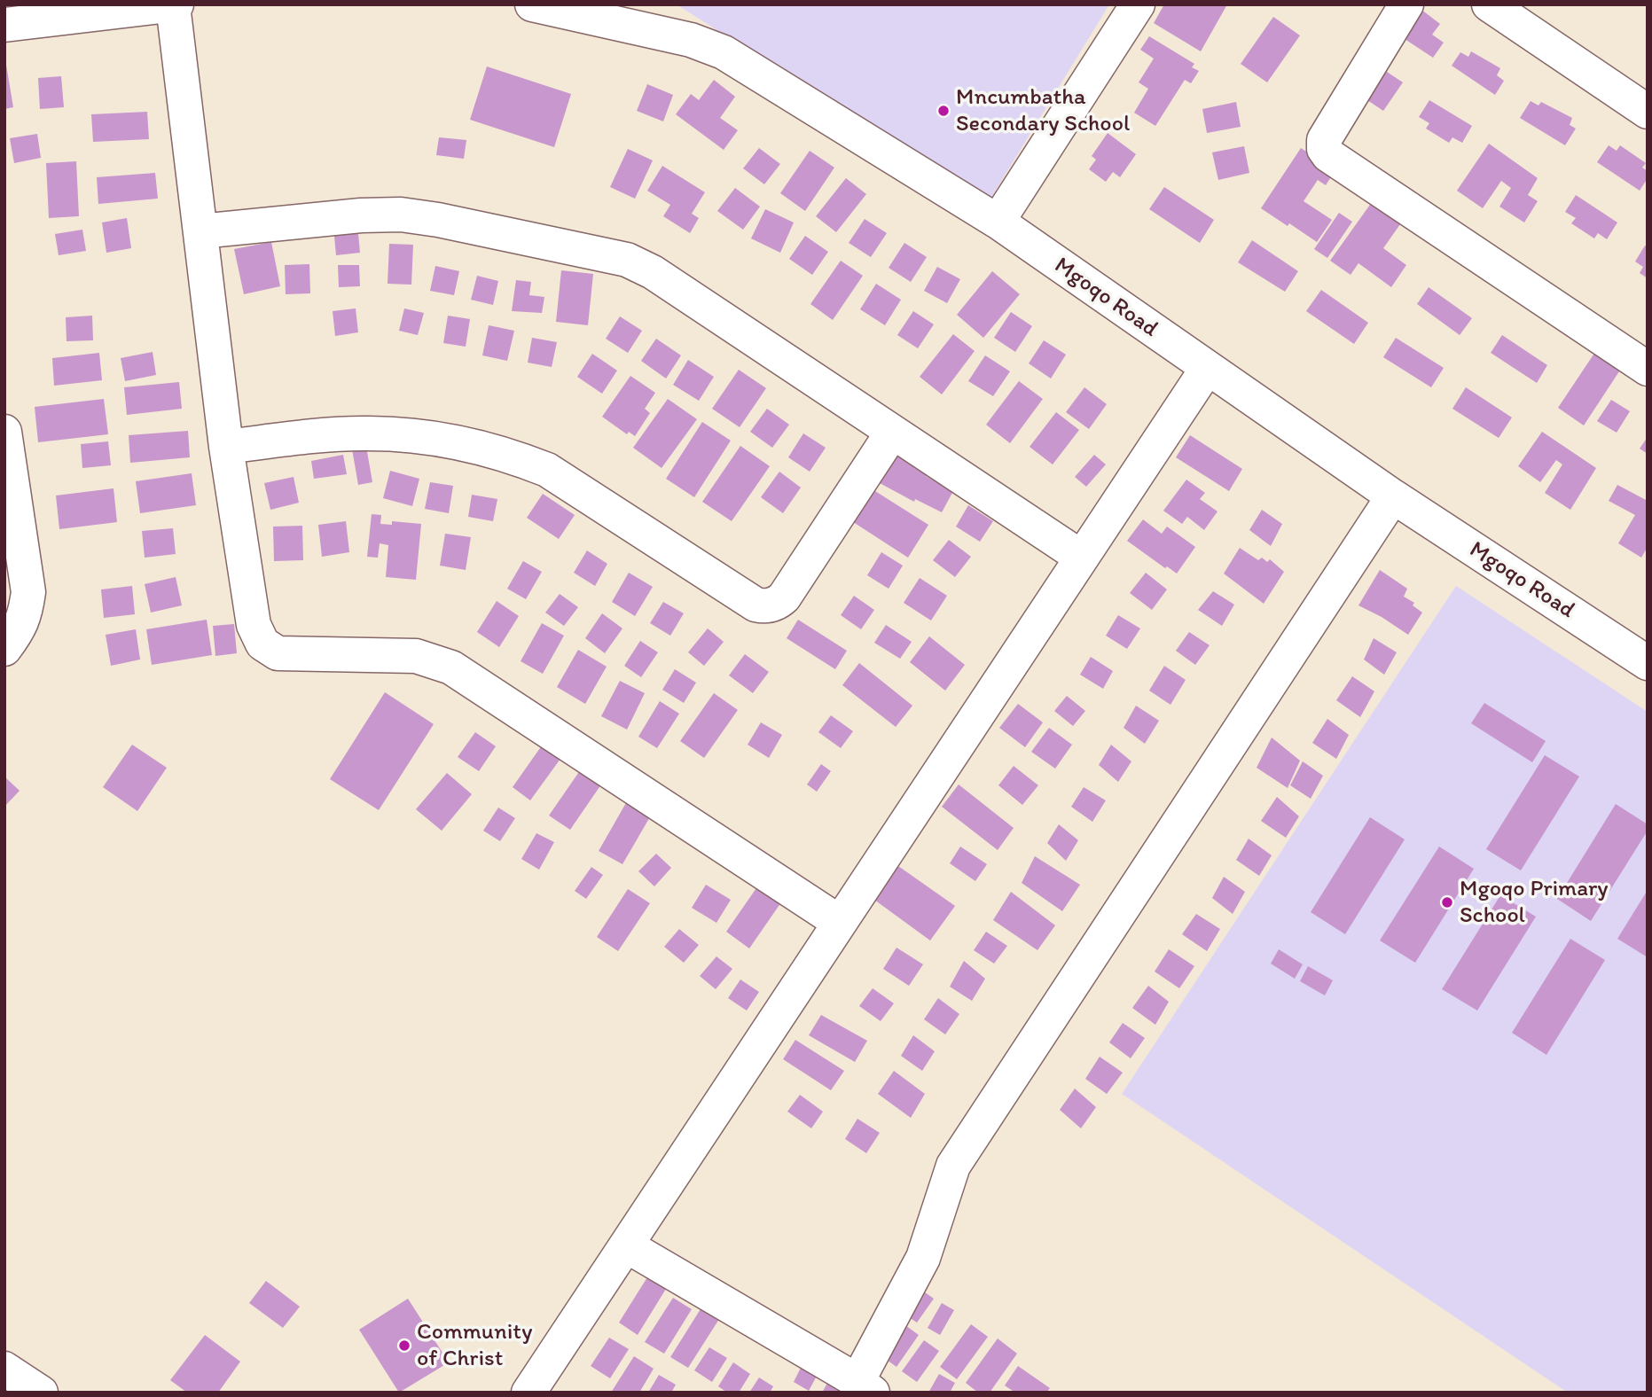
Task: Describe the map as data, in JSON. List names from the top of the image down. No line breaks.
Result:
{"streets":{"street":["Mgoqo Road"]},"places":["Mncumbatha Secondary School","Mgoqo Primary School","Community of Christ"]}
